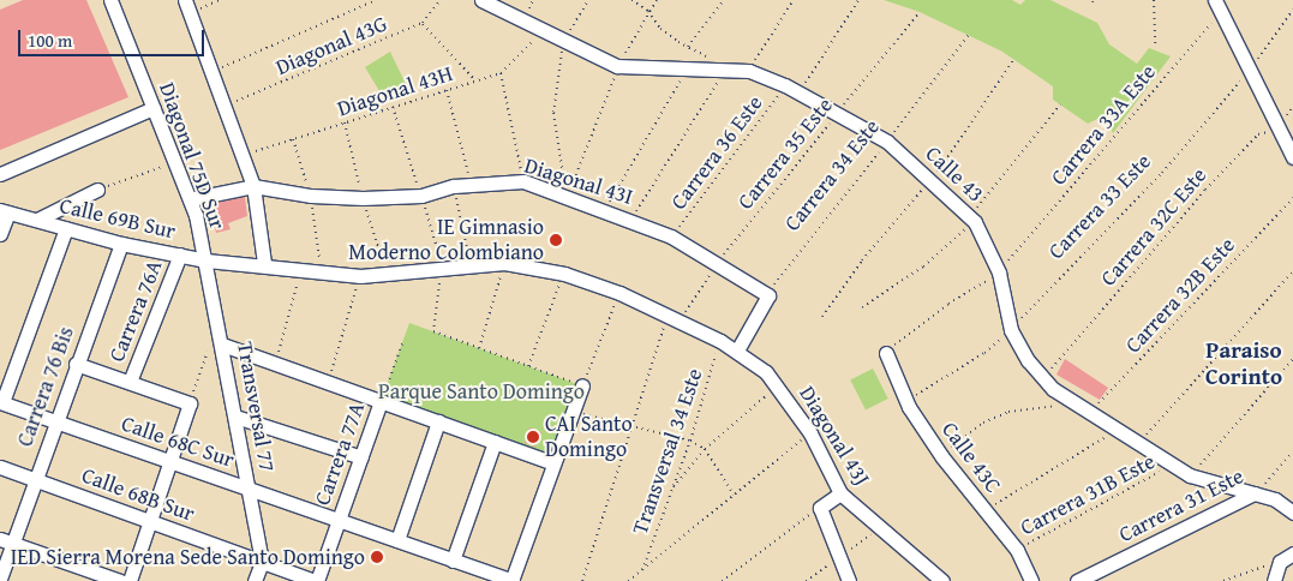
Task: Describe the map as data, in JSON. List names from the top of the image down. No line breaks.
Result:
{"streets":{"street":["Diagonal 75D Sur","Calle 43","Diagonal 43I","Calle 69B Sur","Carrera 76A","Carrera 76 Bis","Transversal 77","Diagonal 43J","Calle 68C Sur","Carrera 77A","Calle 43C","Calle 68B Sur","Carrera 31 Este"],"path":["Diagonal 43G","Diagonal 43H","Carrera 33A Este","Carrera 36 Este","Carrera 35 Este","Carrera 34 Este","Carrera 33 Este","Carrera 32C Este","Carrera 32B Este","Transversal 34 Este","Carrera 31B Este"]},"crossings":[["Diagonal 43H","Calle 43"],["Carrera 33A Este","Calle 43"],["Carrera 33A Este","Calle 43C"],["Carrera 36 Este","Calle 43"],["Carrera 36 Este","Diagonal 43I"],["Carrera 35 Este","Calle 43"],["Carrera 35 Este","Diagonal 43I"],["Carrera 35 Este","Diagonal 43J"],["Diagonal 75D Sur","Calle 69B Sur"],["Diagonal 75D Sur","Transversal 77"],["Calle 43","Carrera 34 Este"],["Calle 43","Carrera 33 Este"],["Calle 43","Carrera 32C Este"],["Calle 43","Carrera 32B Este"],["Calle 43","Carrera 31B Este"],["Calle 43","Carrera 31 Este"],["Carrera 34 Este","Diagonal 43I"],["Carrera 33 Este","Calle 43C"],["Calle 69B Sur","Carrera 76A"],["Calle 69B Sur","Carrera 76 Bis"],["Calle 69B Sur","Transversal 77"],["Calle 69B Sur","Diagonal 43J"],["Carrera 76 Bis","Calle 68C Sur"],["Carrera 76 Bis","Calle 68B Sur"],["Transversal 77","Calle 68C Sur"],["Transversal 77","Calle 68B Sur"],["Diagonal 43J","Transversal 34 Este"],["Calle 68C Sur","Carrera 77A"],["Calle 43C","Carrera 31B Este"]],"districts":["Paraiso Corinto"],"parks":["Parque Santo Domingo"],"places":["IE Gimnasio Moderno Colombiano","CAI Santo Domingo","IED Sierra Morena Sede Santo Domingo"],"scale_bar":"100 m"}
